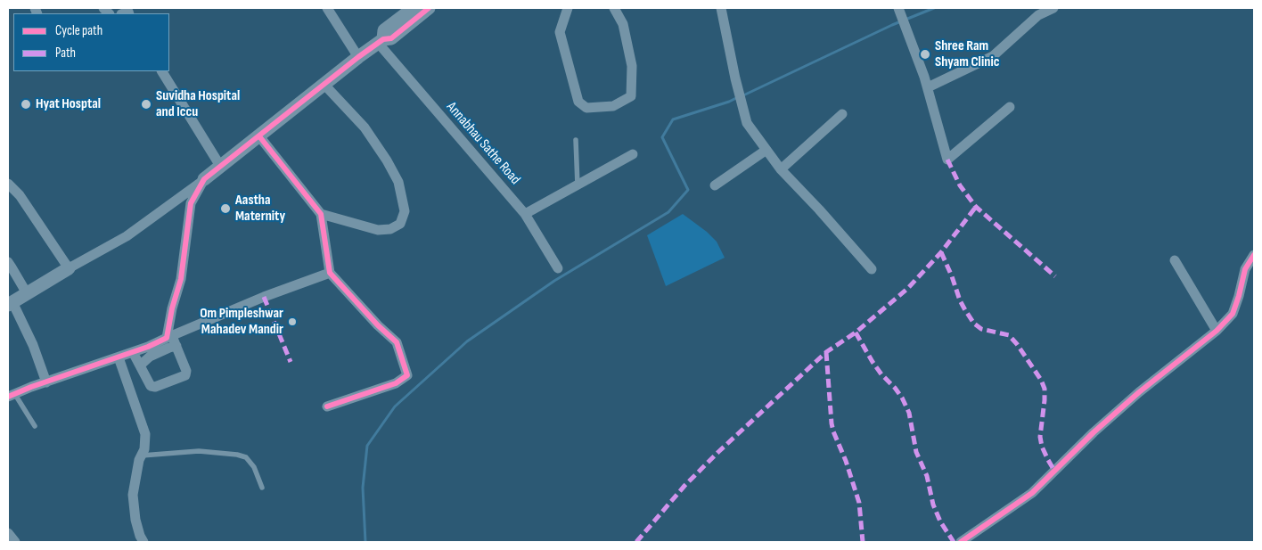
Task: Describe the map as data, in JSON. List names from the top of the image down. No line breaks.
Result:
{"streets":{"street":["Annabhau Sathe Road"]},"places":["Shree Ram Shyam Clinic","Hyat Hosptal","Suvidha Hospital and Iccu","Aastha Maternity","Om Pimpleshwar Mahadev Mandir"],"legend":["Cycle path","Path"]}
